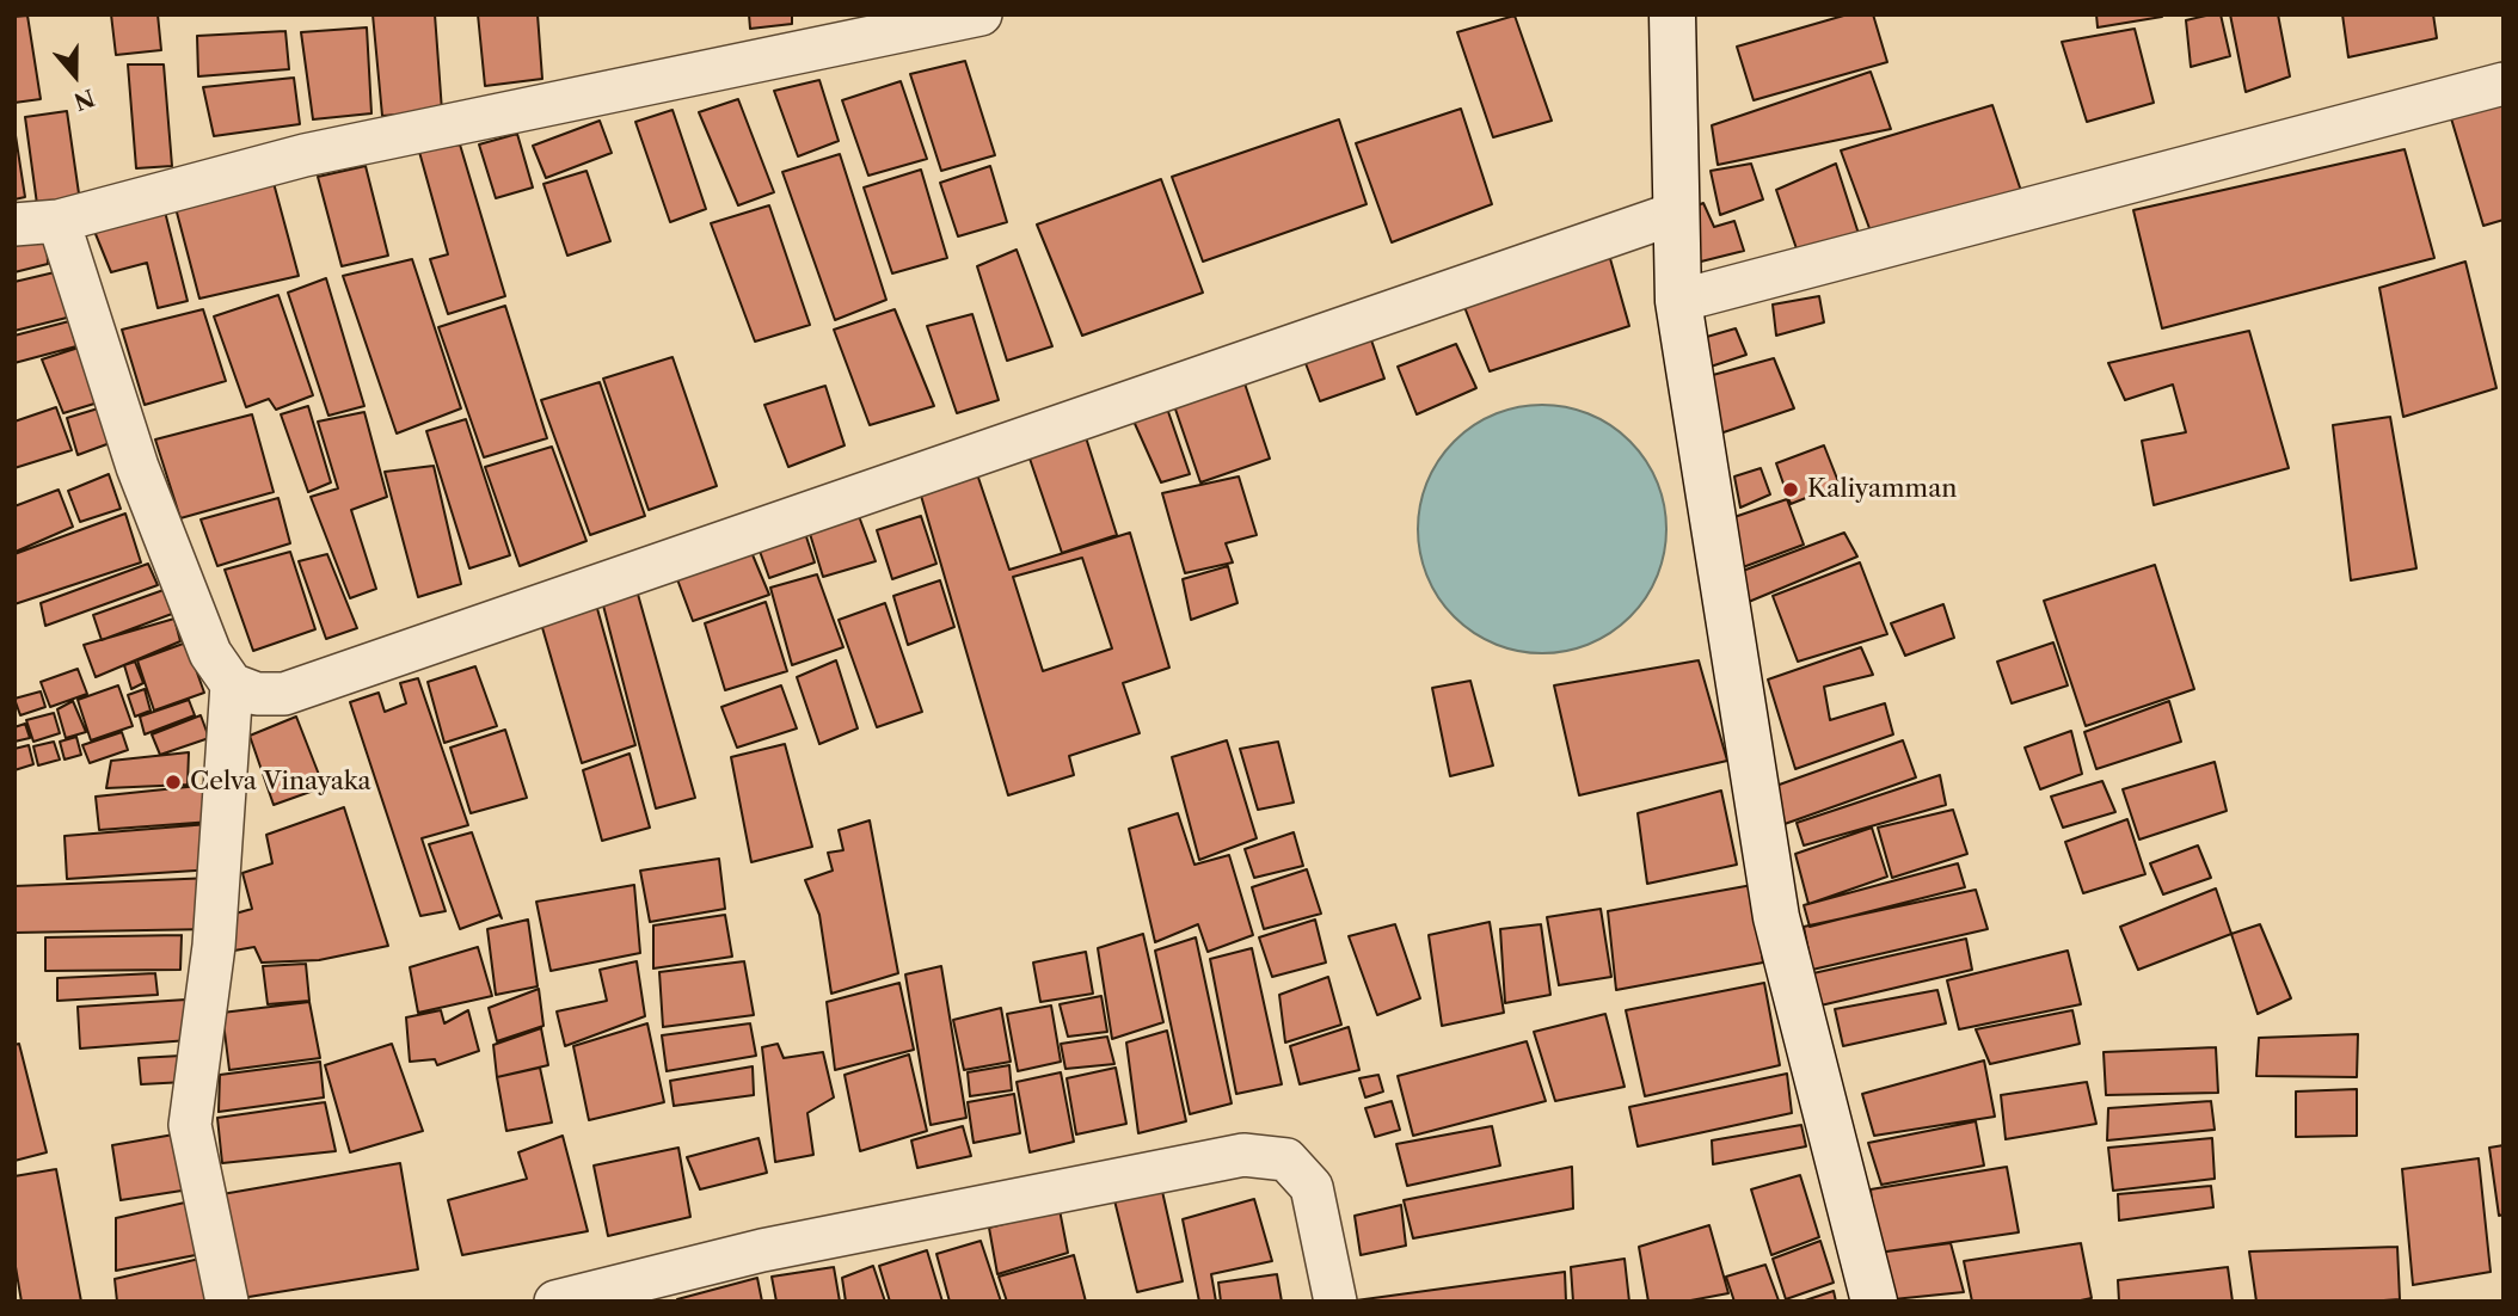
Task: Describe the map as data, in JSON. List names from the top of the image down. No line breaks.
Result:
{"places":["Kaliyamman","Celva Vinayaka"],"north":"bottom"}
